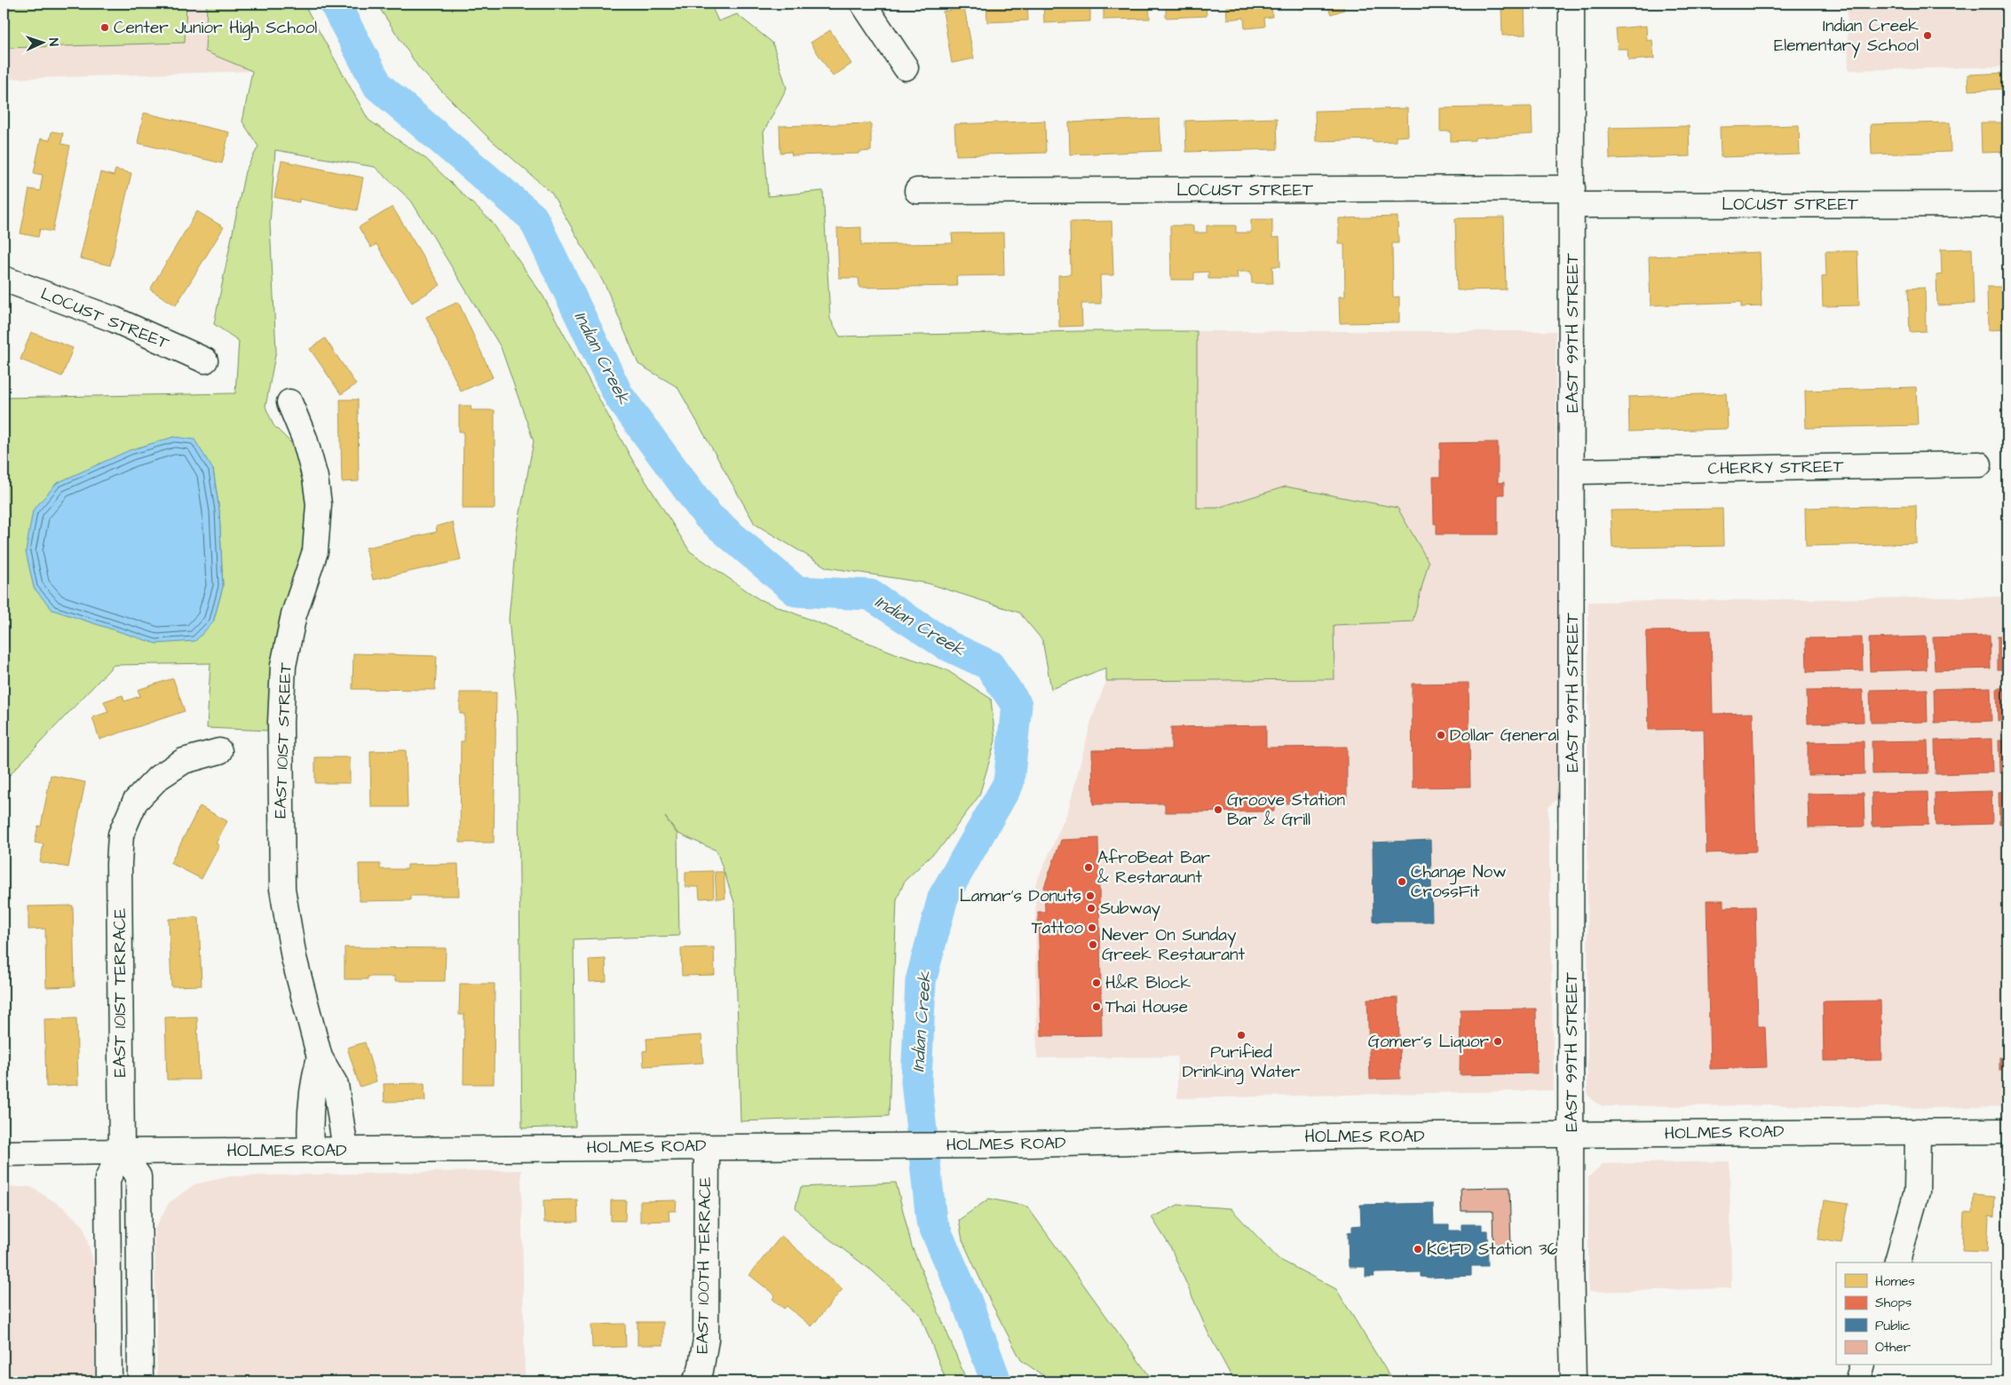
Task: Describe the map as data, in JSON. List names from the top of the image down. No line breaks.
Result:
{"streets":{"street":["LOCUST STREET","EAST 99TH STREET","CHERRY STREET","EAST 101ST STREET","EAST 101ST TERRACE","HOLMES ROAD","EAST 100TH TERRACE"]},"crossings":[["LOCUST STREET","EAST 99TH STREET"],["EAST 99TH STREET","CHERRY STREET"],["EAST 99TH STREET","HOLMES ROAD"],["EAST 101ST STREET","HOLMES ROAD"],["EAST 101ST TERRACE","HOLMES ROAD"],["HOLMES ROAD","EAST 100TH TERRACE"]],"water":["Indian Creek"],"places":["Center Junior High School","Indian Creek Elementary School","Dollar General","Groove Station Bar & Grill","AfroBeat Bar & Restaraunt","Change Now CrossFit","Lamar's Donuts","Subway","Tattoo","Never On Sunday Greek Restaurant","H&R Block","Thai House","Purified Drinking Water","Gomer's Liquor","KCFD Station 36"],"legend":["Homes","Shops","Public","Other"],"north":"right"}
